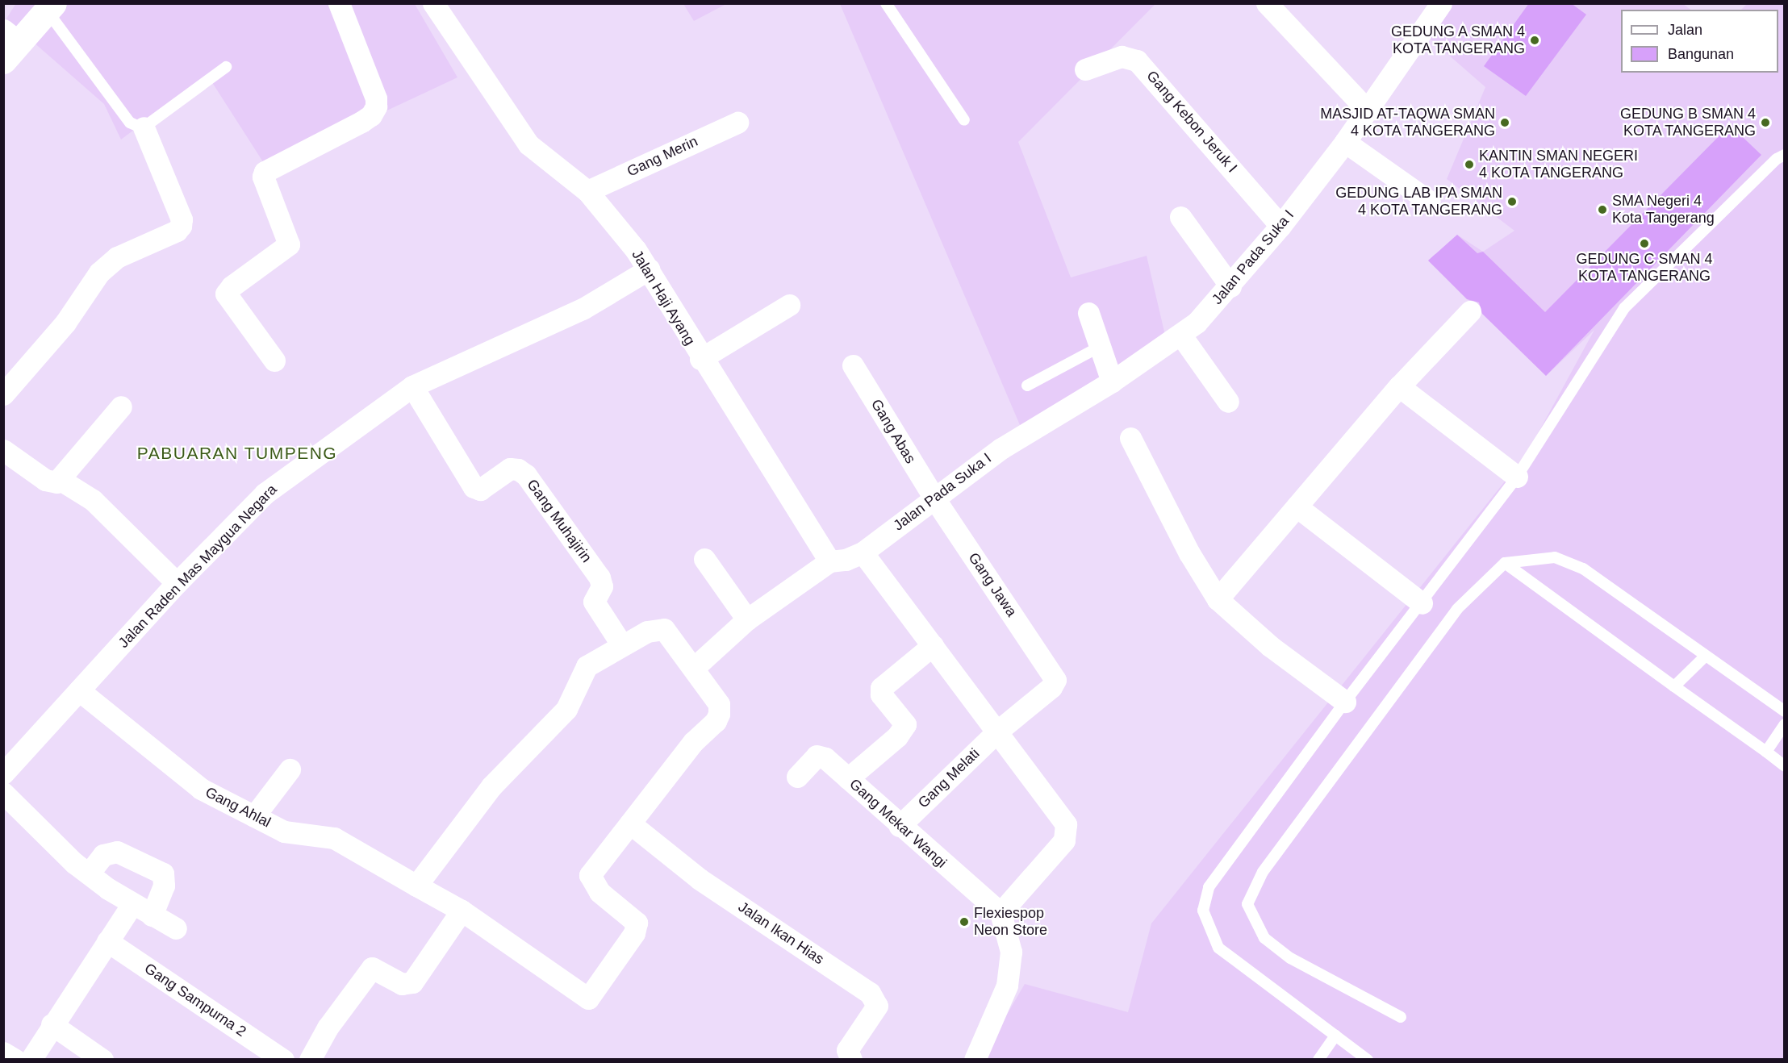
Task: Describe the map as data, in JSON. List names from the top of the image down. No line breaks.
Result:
{"streets":{"street":["Gang Kebon Jeruk I","Gang Merin","Jalan Pada Suka I","Jalan Haji Ayang","Gang Abas","Gang Muhajirin","Jalan Raden Mas Maygua Negara","Gang Jawa","Gang Melati","Gang Ahlal","Gang Mekar Wangi","Jalan Ikan Hias","Gang Sampurna 2"]},"crossings":[["Gang Kebon Jeruk I","Jalan Pada Suka I"],["Gang Merin","Jalan Haji Ayang"],["Jalan Pada Suka I","Gang Abas"],["Jalan Pada Suka I","Gang Jawa"],["Jalan Haji Ayang","Jalan Raden Mas Maygua Negara"],["Gang Abas","Gang Jawa"],["Gang Muhajirin","Jalan Raden Mas Maygua Negara"],["Jalan Raden Mas Maygua Negara","Gang Ahlal"],["Gang Jawa","Gang Melati"],["Gang Melati","Gang Mekar Wangi"],["Gang Ahlal","Jalan Ikan Hias"]],"districts":["PABUARAN TUMPENG"],"places":["GEDUNG A SMAN 4 KOTA TANGERANG","MASJID AT-TAQWA SMAN 4 KOTA TANGERANG","GEDUNG B SMAN 4 KOTA TANGERANG","KANTIN SMAN NEGERI 4 KOTA TANGERANG","GEDUNG LAB IPA SMAN 4 KOTA TANGERANG","SMA Negeri 4 Kota Tangerang","GEDUNG C SMAN 4 KOTA TANGERANG","Flexiespop Neon Store"],"legend":["Jalan","Bangunan"]}
